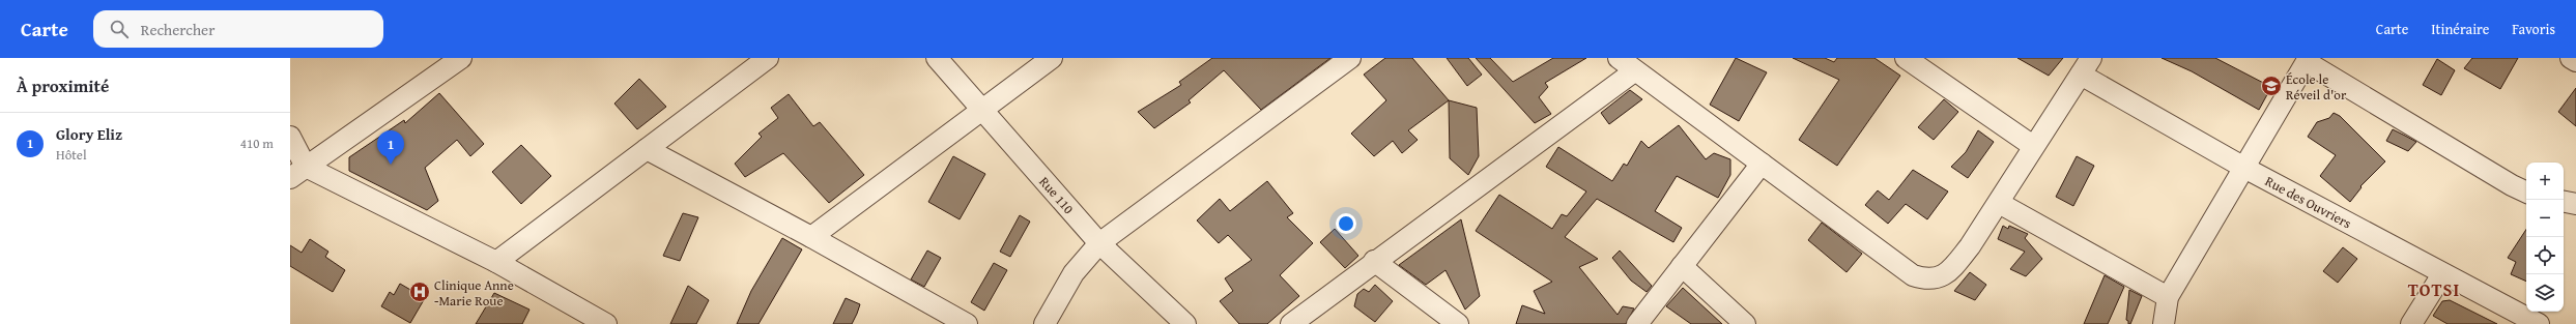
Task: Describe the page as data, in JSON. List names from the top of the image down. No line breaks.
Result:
{"streets":{"street":["Rue 110","Rue des Ouvriers"]},"districts":["TOTSI"],"places":{"school or university":["École le Réveil d'or"],"hospital":["Clinique Anne -Marie Roue"]},"page":{"header":"Carte","search":"Rechercher","nav":["Carte","Itinéraire","Favoris"],"heading":"À proximité","list":[{"mark":"1","name":"Glory Eliz","note":"Hôtel","value":"410 m"}],"pins":"1","map_buttons":["+","−"]}}
